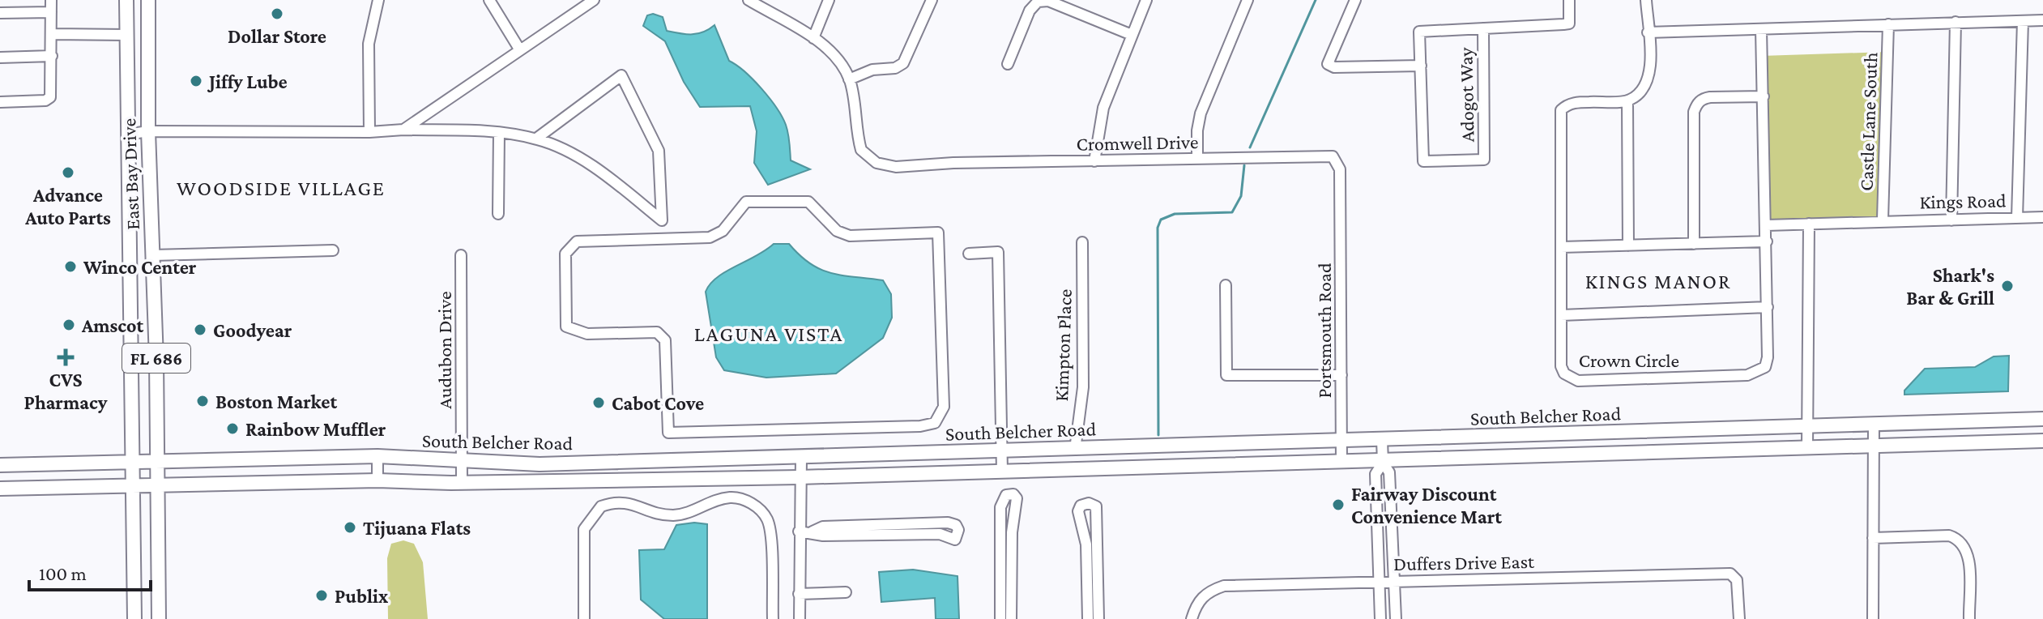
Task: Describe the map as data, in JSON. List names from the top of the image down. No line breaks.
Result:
{"streets":{"main road":["East Bay Drive","FL 686","South Belcher Road"],"street":["Adogot Way","Castle Lane South","Cromwell Drive","Kings Road","Portsmouth Road","Kimpton Place","Audubon Drive","Crown Circle","Duffers Drive East"]},"crossings":[["Castle Lane South","Kings Road"],["Cromwell Drive","Portsmouth Road"],["East Bay Drive","South Belcher Road"],["Kings Road","Crown Circle"],["Portsmouth Road","South Belcher Road"],["Kimpton Place","South Belcher Road"],["Audubon Drive","South Belcher Road"]],"districts":["WOODSIDE VILLAGE","KINGS MANOR","LAGUNA VISTA"],"places":{"other":["Dollar Store","Jiffy Lube","Advance Auto Parts","Winco Center","Shark's Bar & Grill","Amscot","Goodyear","Boston Market","Cabot Cove","Rainbow Muffler","Fairway Discount Convenience Mart","Tijuana Flats","Publix"],"health":["CVS Pharmacy"]},"scale_bar":"100 m"}
